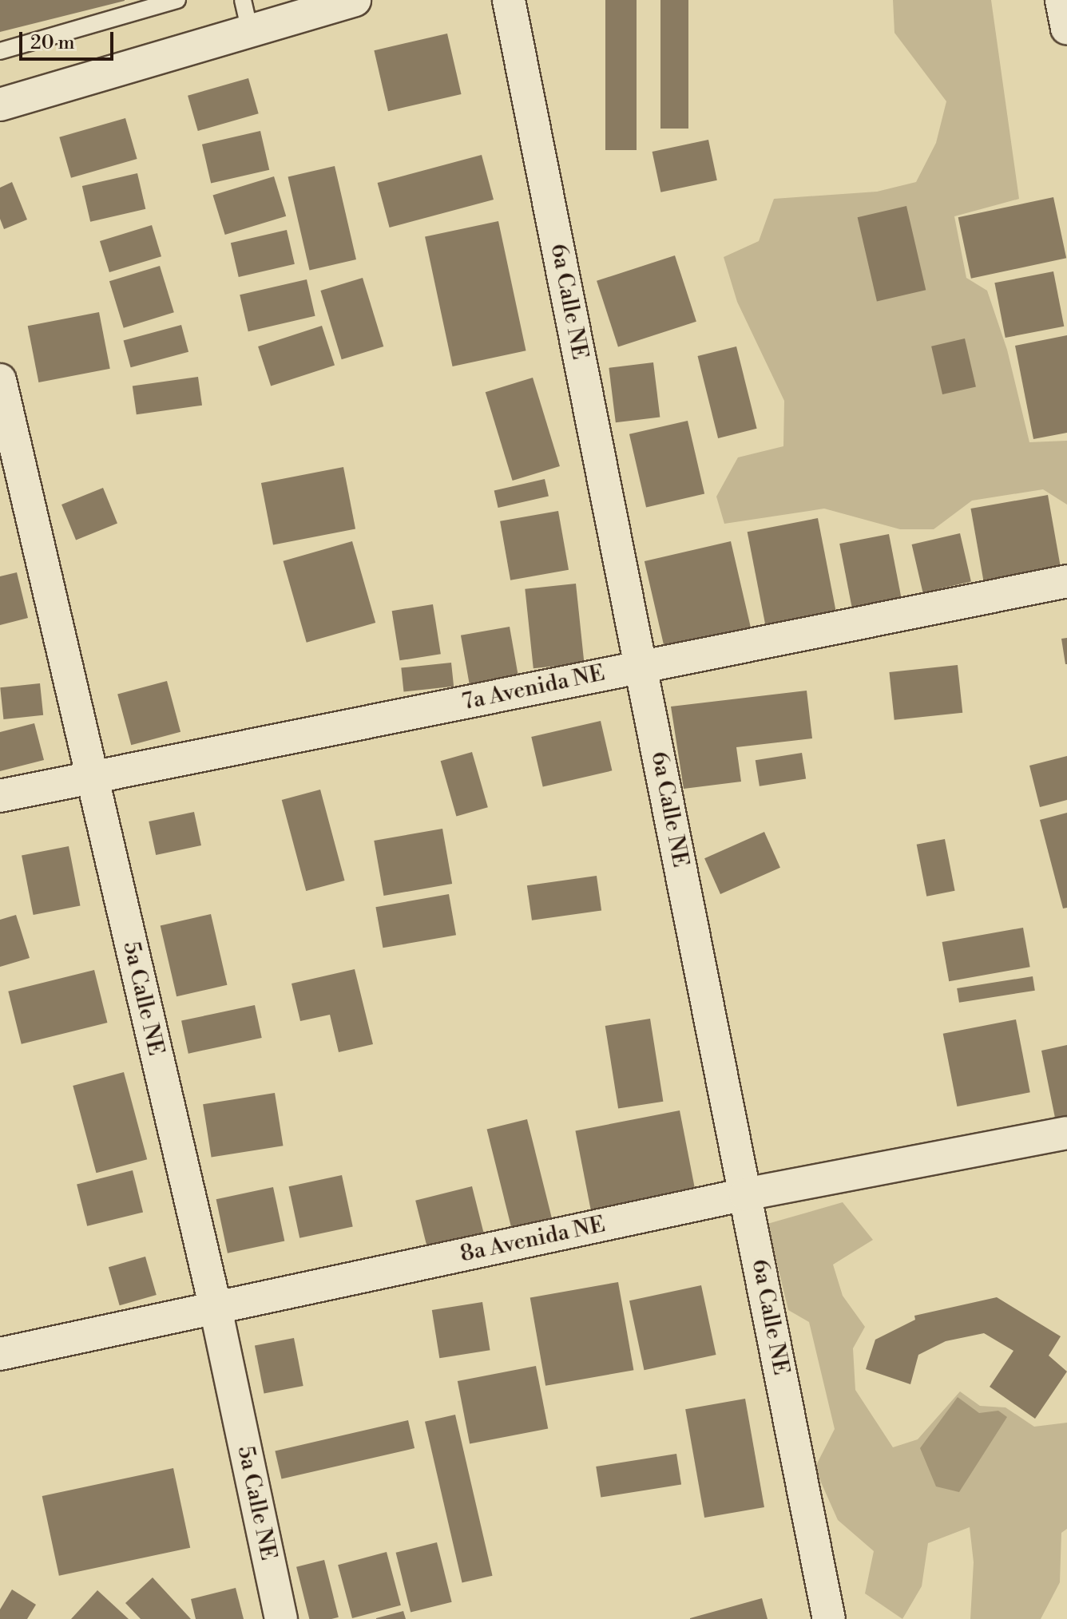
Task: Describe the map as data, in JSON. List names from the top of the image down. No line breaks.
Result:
{"streets":{"street":["6a Calle NE","7a Avenida NE","5a Calle NE","8a Avenida NE"]},"crossings":[["6a Calle NE","7a Avenida NE"],["6a Calle NE","8a Avenida NE"],["7a Avenida NE","5a Calle NE"],["5a Calle NE","8a Avenida NE"]],"scale_bar":"20 m"}
